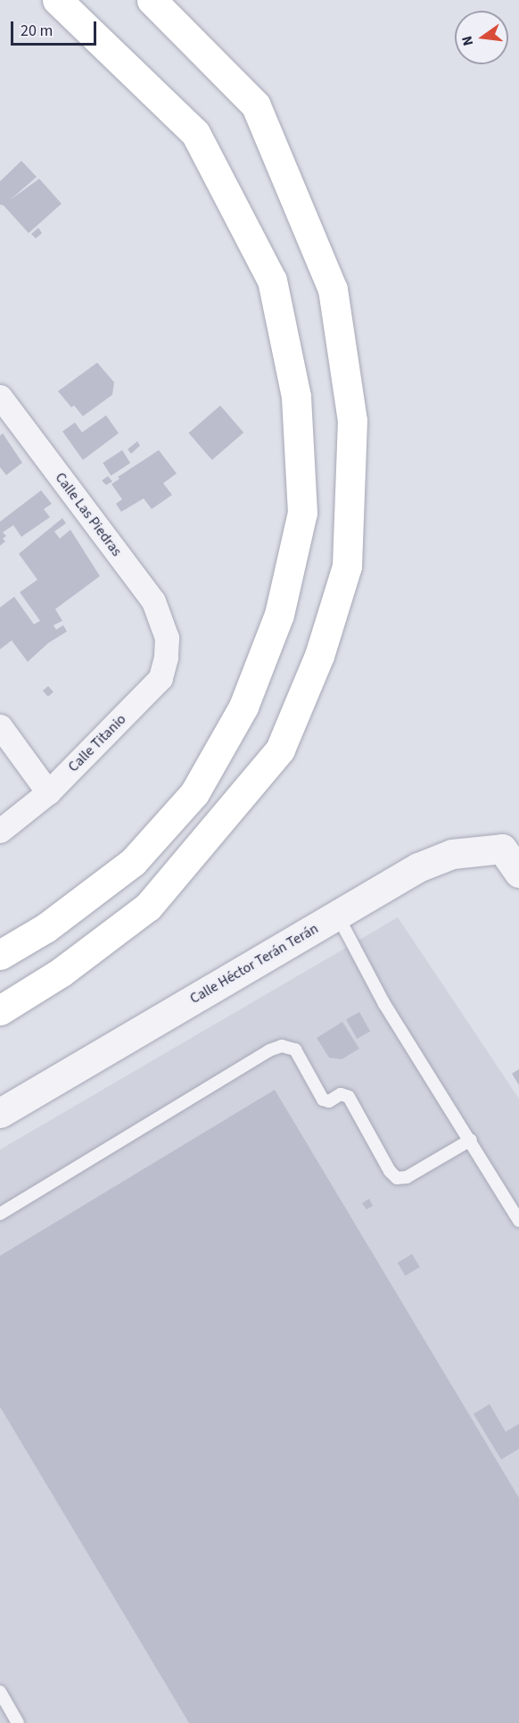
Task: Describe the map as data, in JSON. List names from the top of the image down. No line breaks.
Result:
{"streets":{"street":["Calle Las Piedras","Calle Titanio","Calle Héctor Terán Terán"]},"crossings":[["Calle Las Piedras","Calle Titanio"]],"scale_bar":"20 m","north":"left"}
